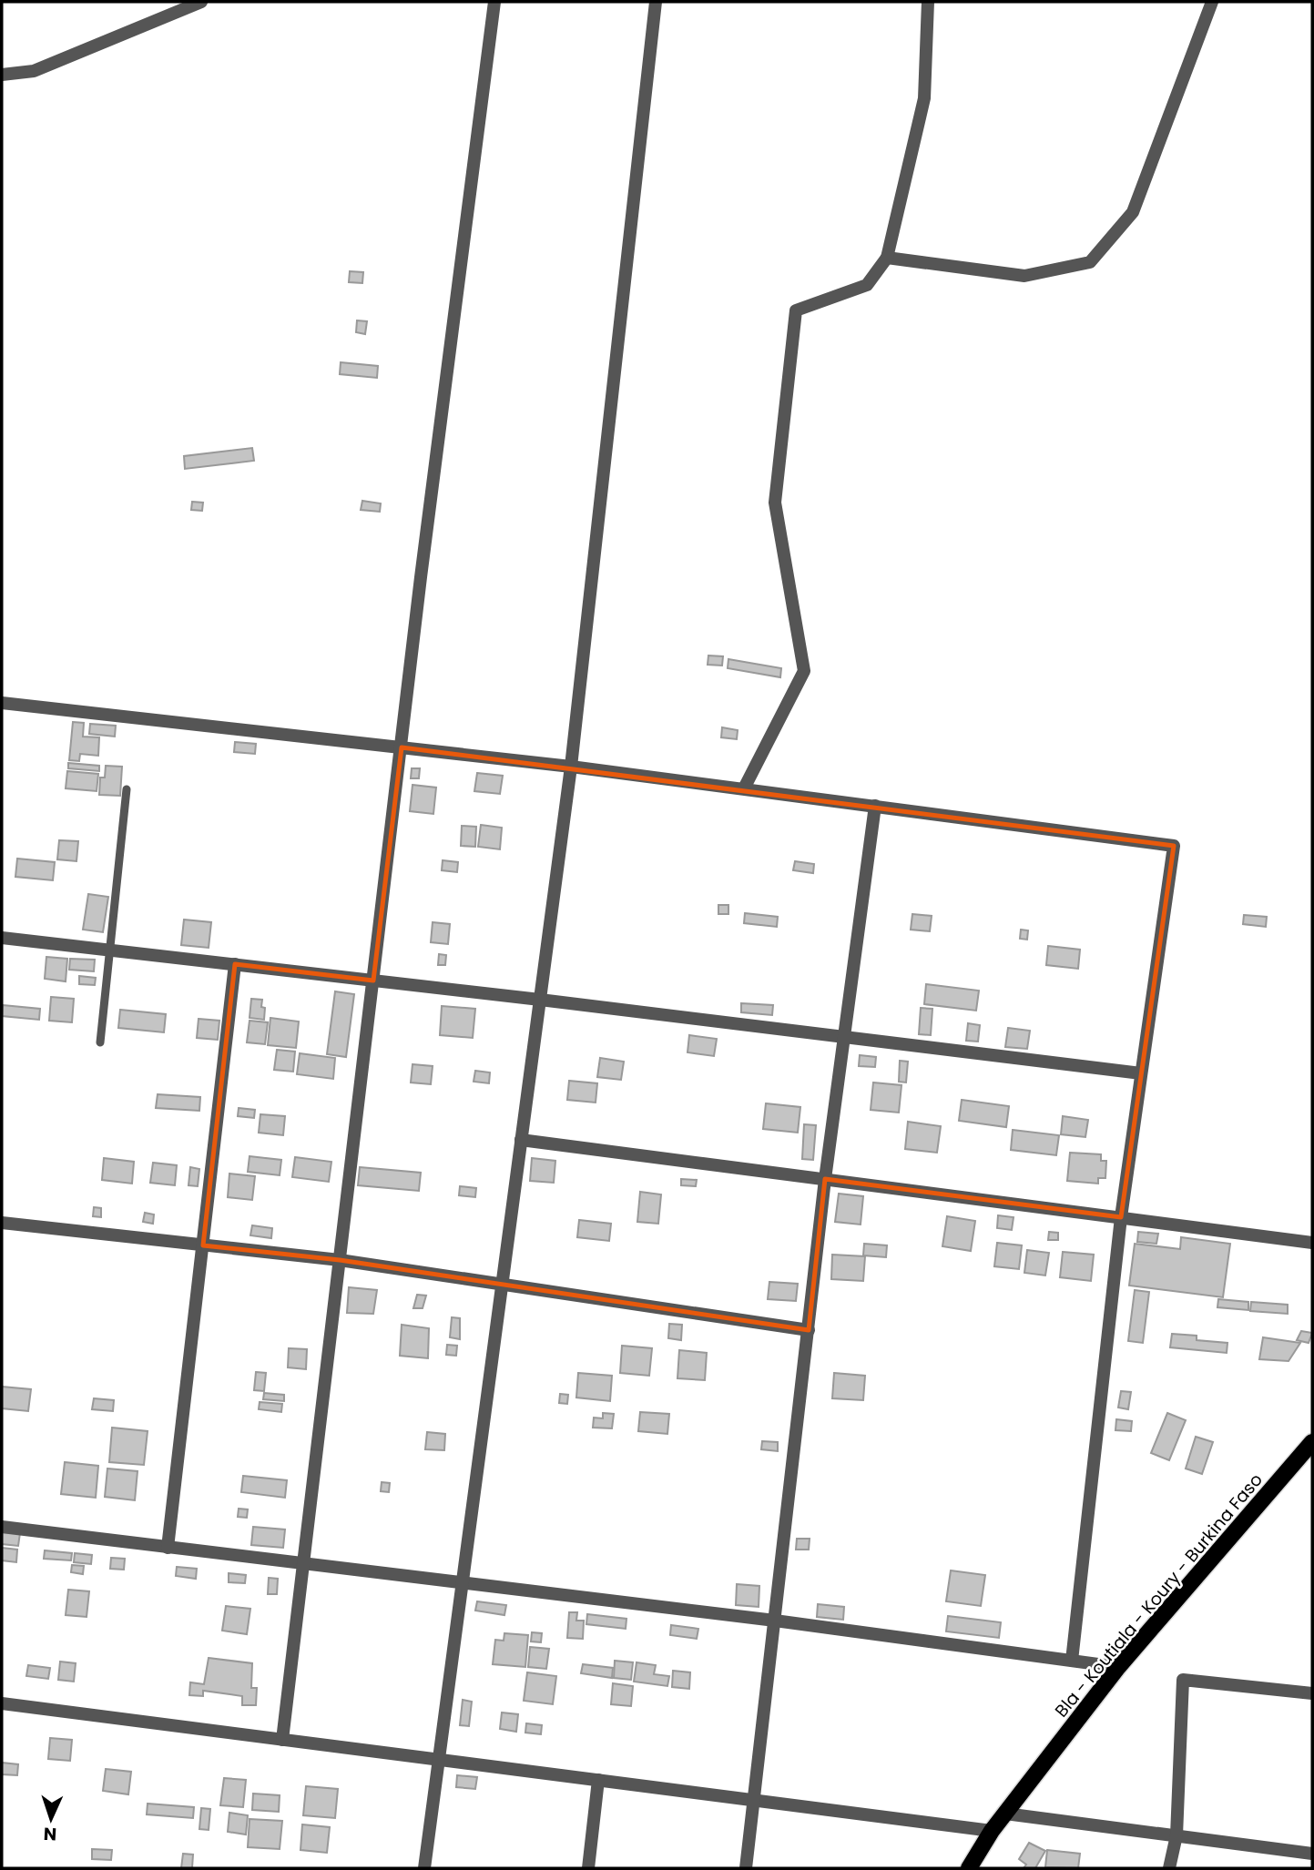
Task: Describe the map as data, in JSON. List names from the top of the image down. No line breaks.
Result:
{"streets":{"main road":["Bla - Koutiala - Koury - Burkina Faso"]},"north":"bottom"}
